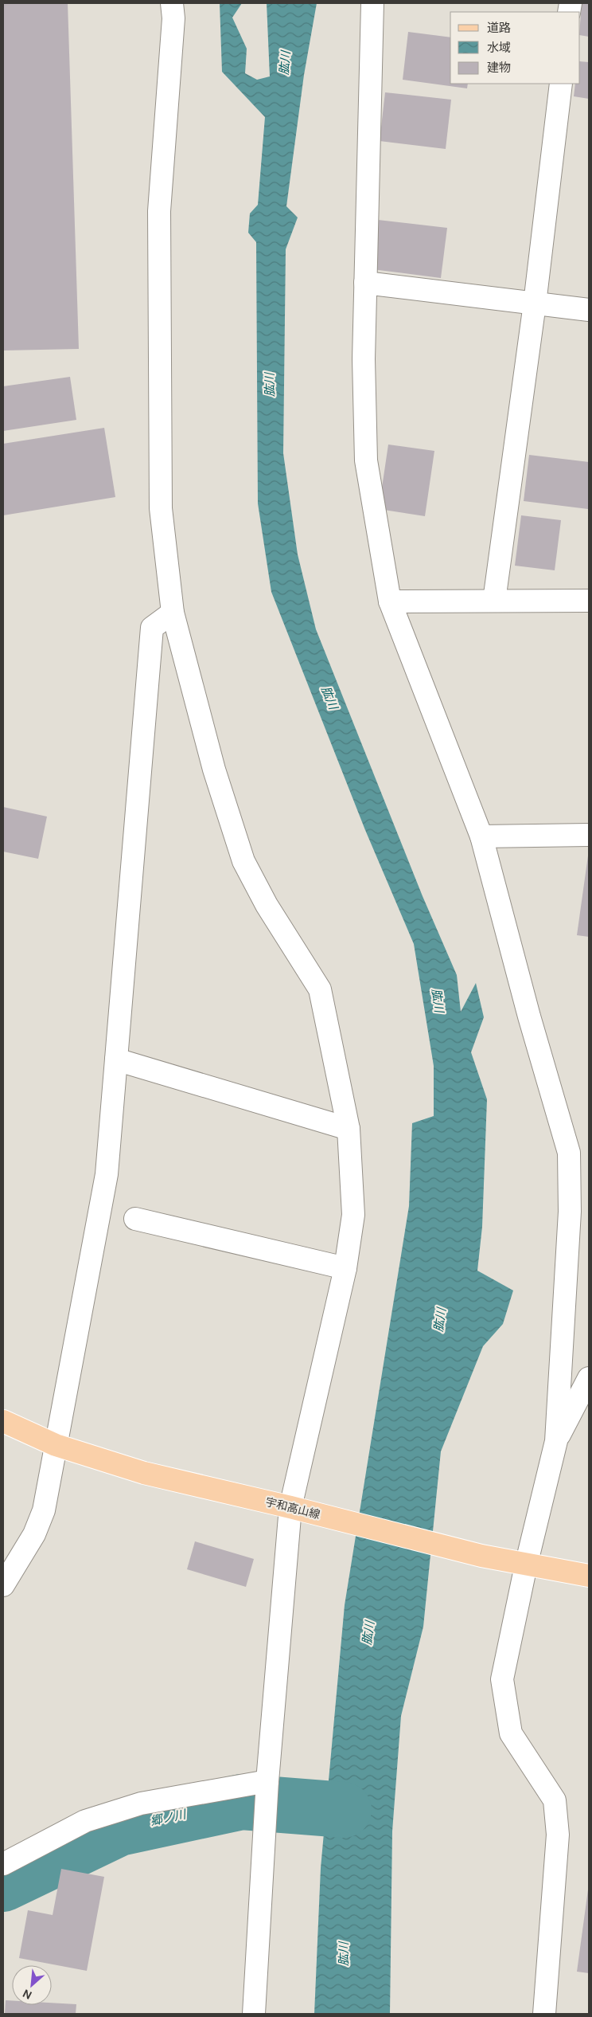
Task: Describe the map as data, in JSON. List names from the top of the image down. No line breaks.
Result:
{"streets":{"main road":["宇和高山線"]},"water":["肱川","郷ノ川"],"legend":["道路","水域","建物"],"north":"bottom left"}
